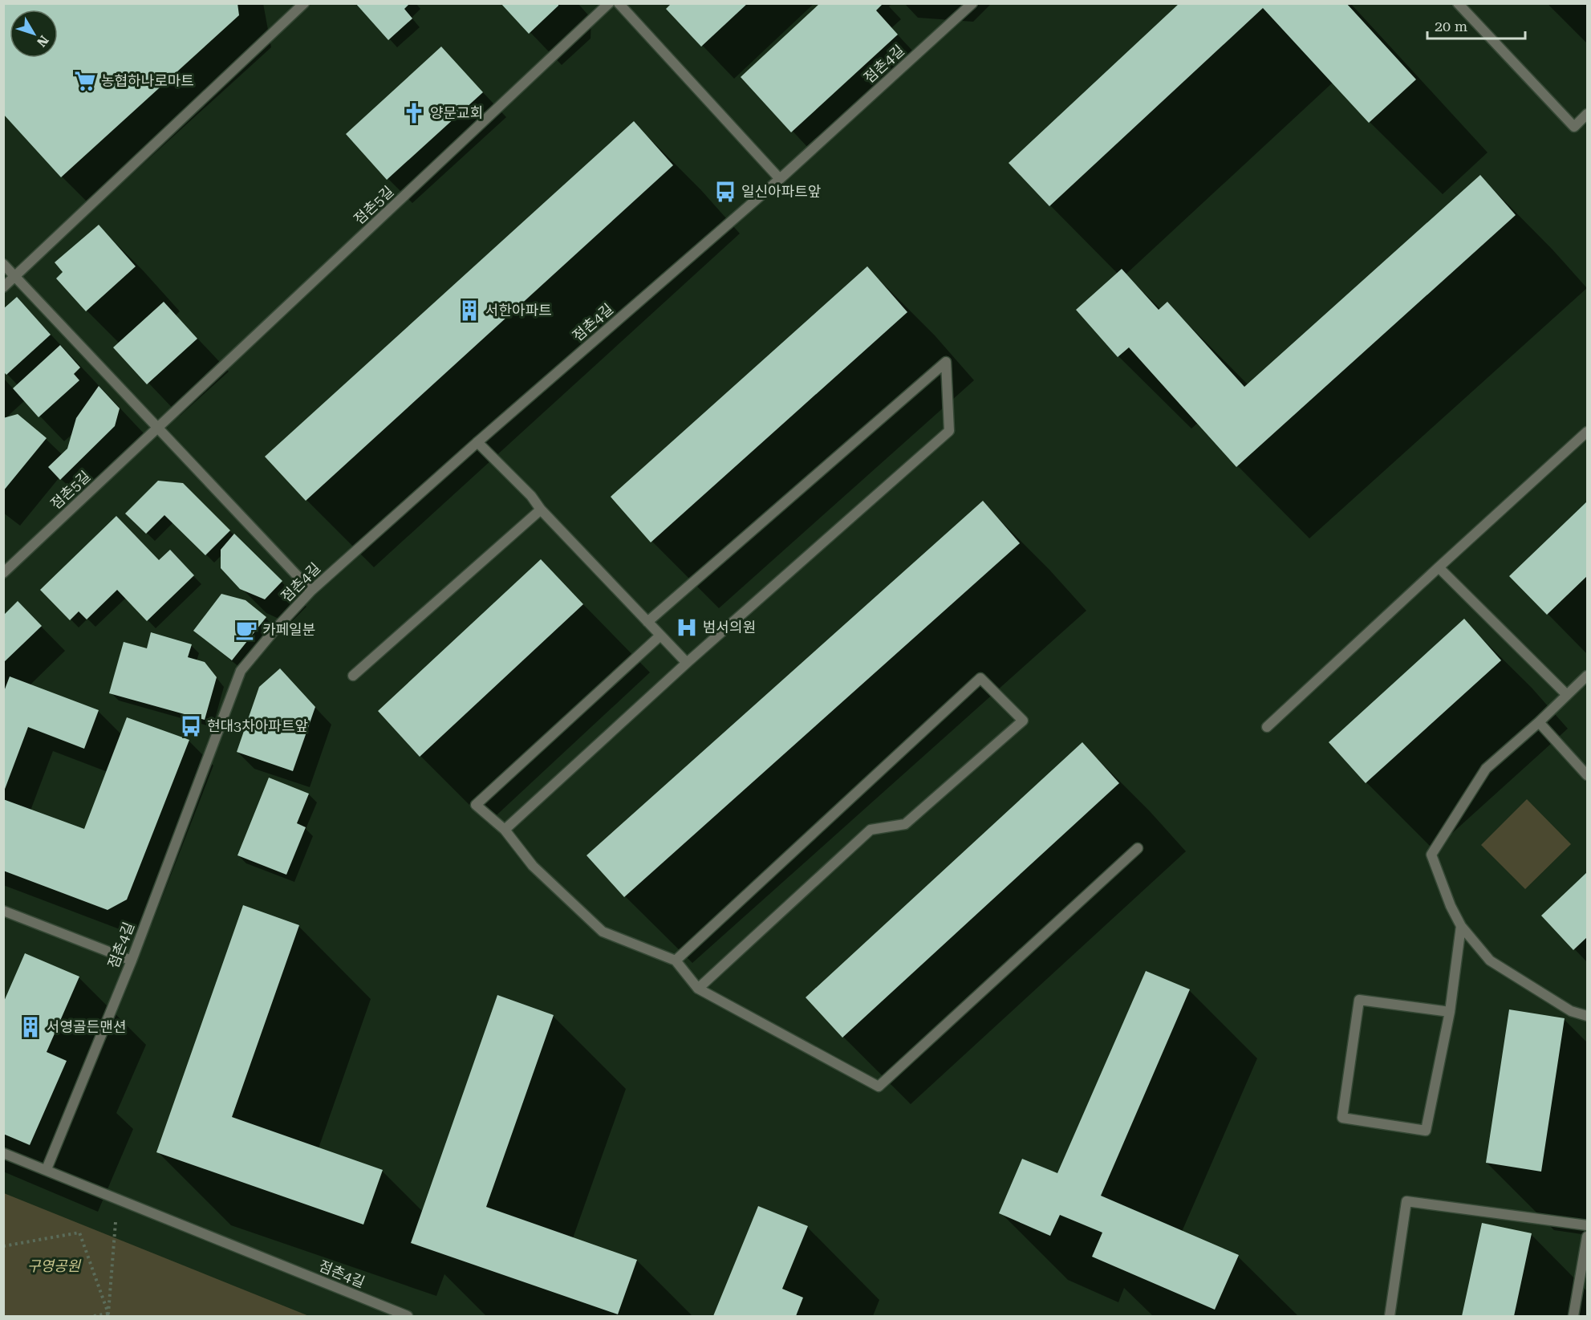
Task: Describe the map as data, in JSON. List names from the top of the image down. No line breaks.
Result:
{"streets":{"street":["점촌4길","점촌5길"]},"parks":["구영공원"],"places":{"supermarket":["농협하나로마트"],"church":["양문교회"],"bus stop":["일신아파트앞","현대3차아파트앞"],"building":["서한아파트","서영골든맨션"],"hospital":["범서의원"],"cafe":["카페일분"]},"scale_bar":"20 m","north":"bottom right"}
